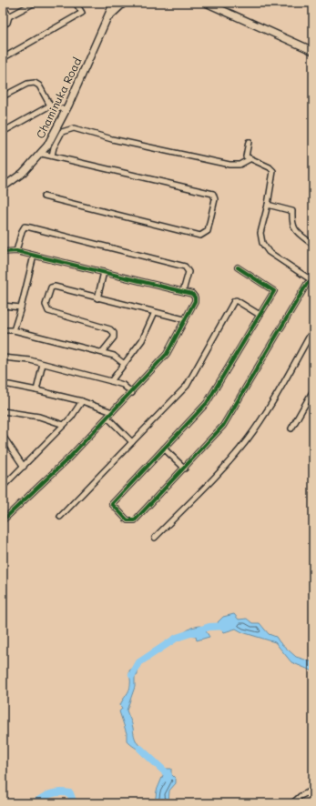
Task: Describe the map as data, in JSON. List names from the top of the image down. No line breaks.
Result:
{"streets":{"main road":["Chaminuka Road"]}}
